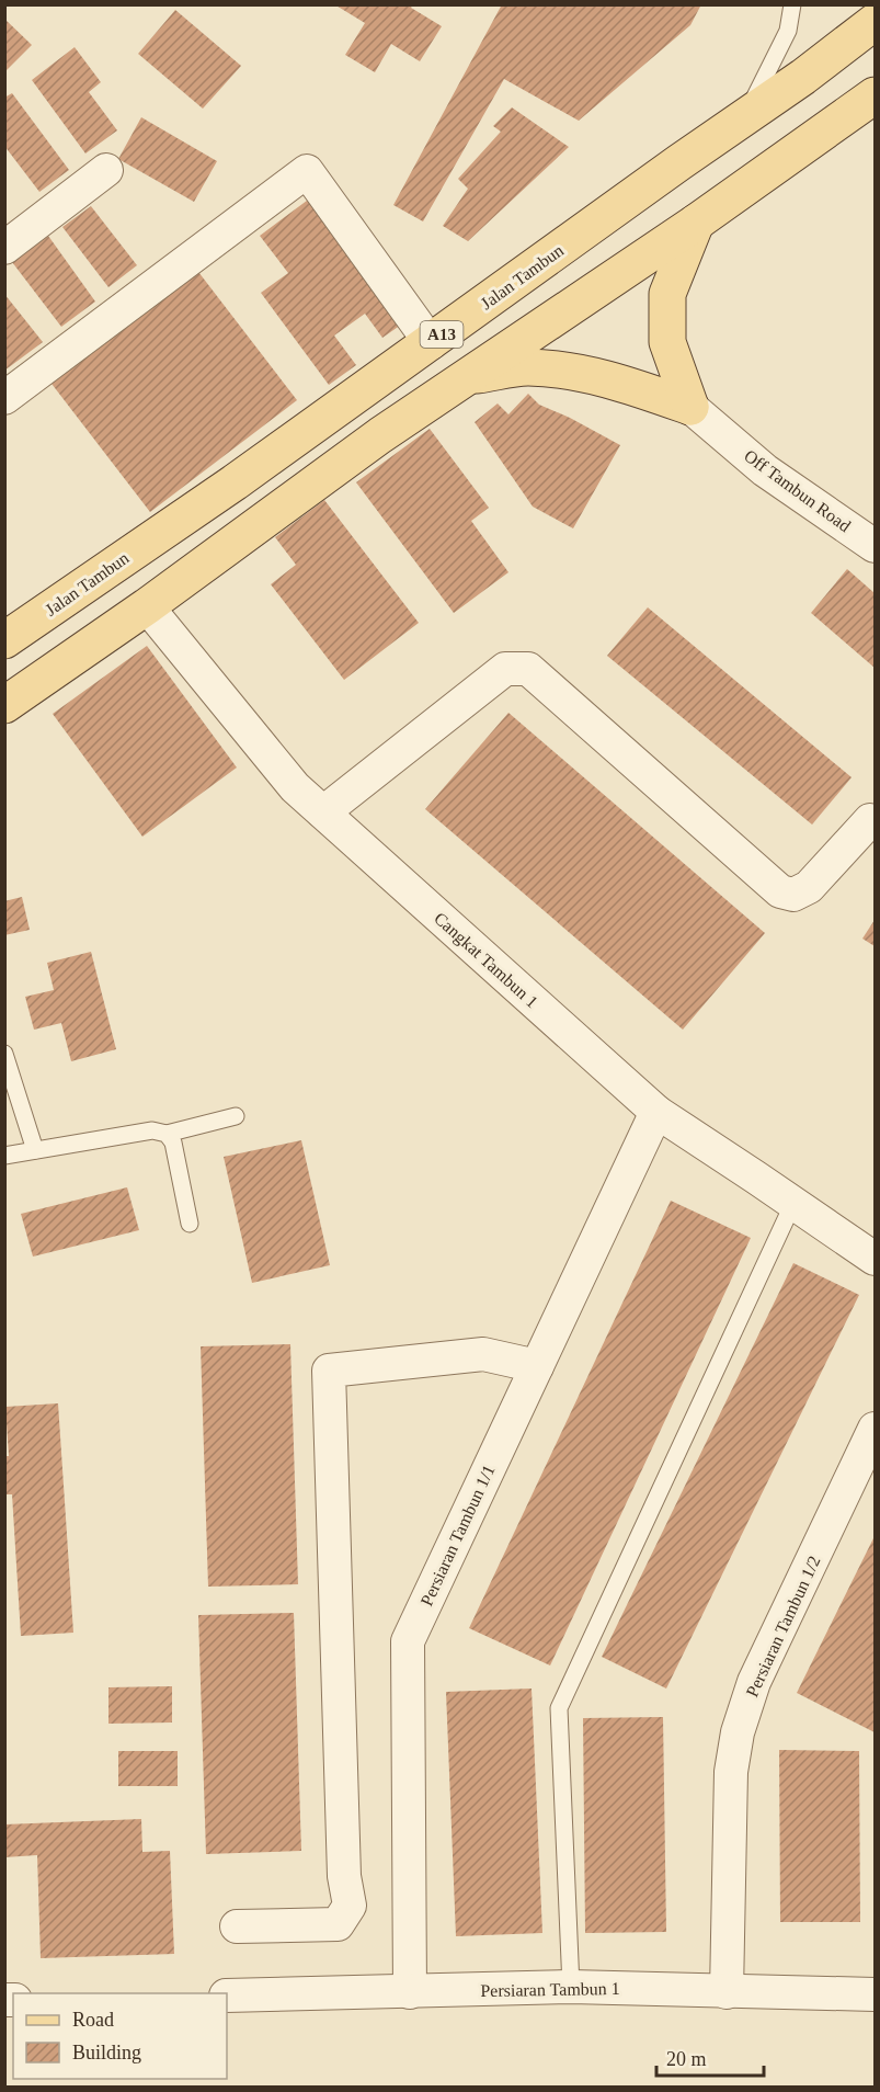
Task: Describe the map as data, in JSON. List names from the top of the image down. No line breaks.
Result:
{"streets":{"main road":["Jalan Tambun","A13"],"street":["Off Tambun Road","Cangkat Tambun 1","Persiaran Tambun 1/1","Persiaran Tambun 1/2","Persiaran Tambun 1"]},"crossings":[["Cangkat Tambun 1","Persiaran Tambun 1/1"],["Persiaran Tambun 1/1","Persiaran Tambun 1"],["Persiaran Tambun 1/2","Persiaran Tambun 1"]],"legend":["Road","Building"],"scale_bar":"20 m"}
